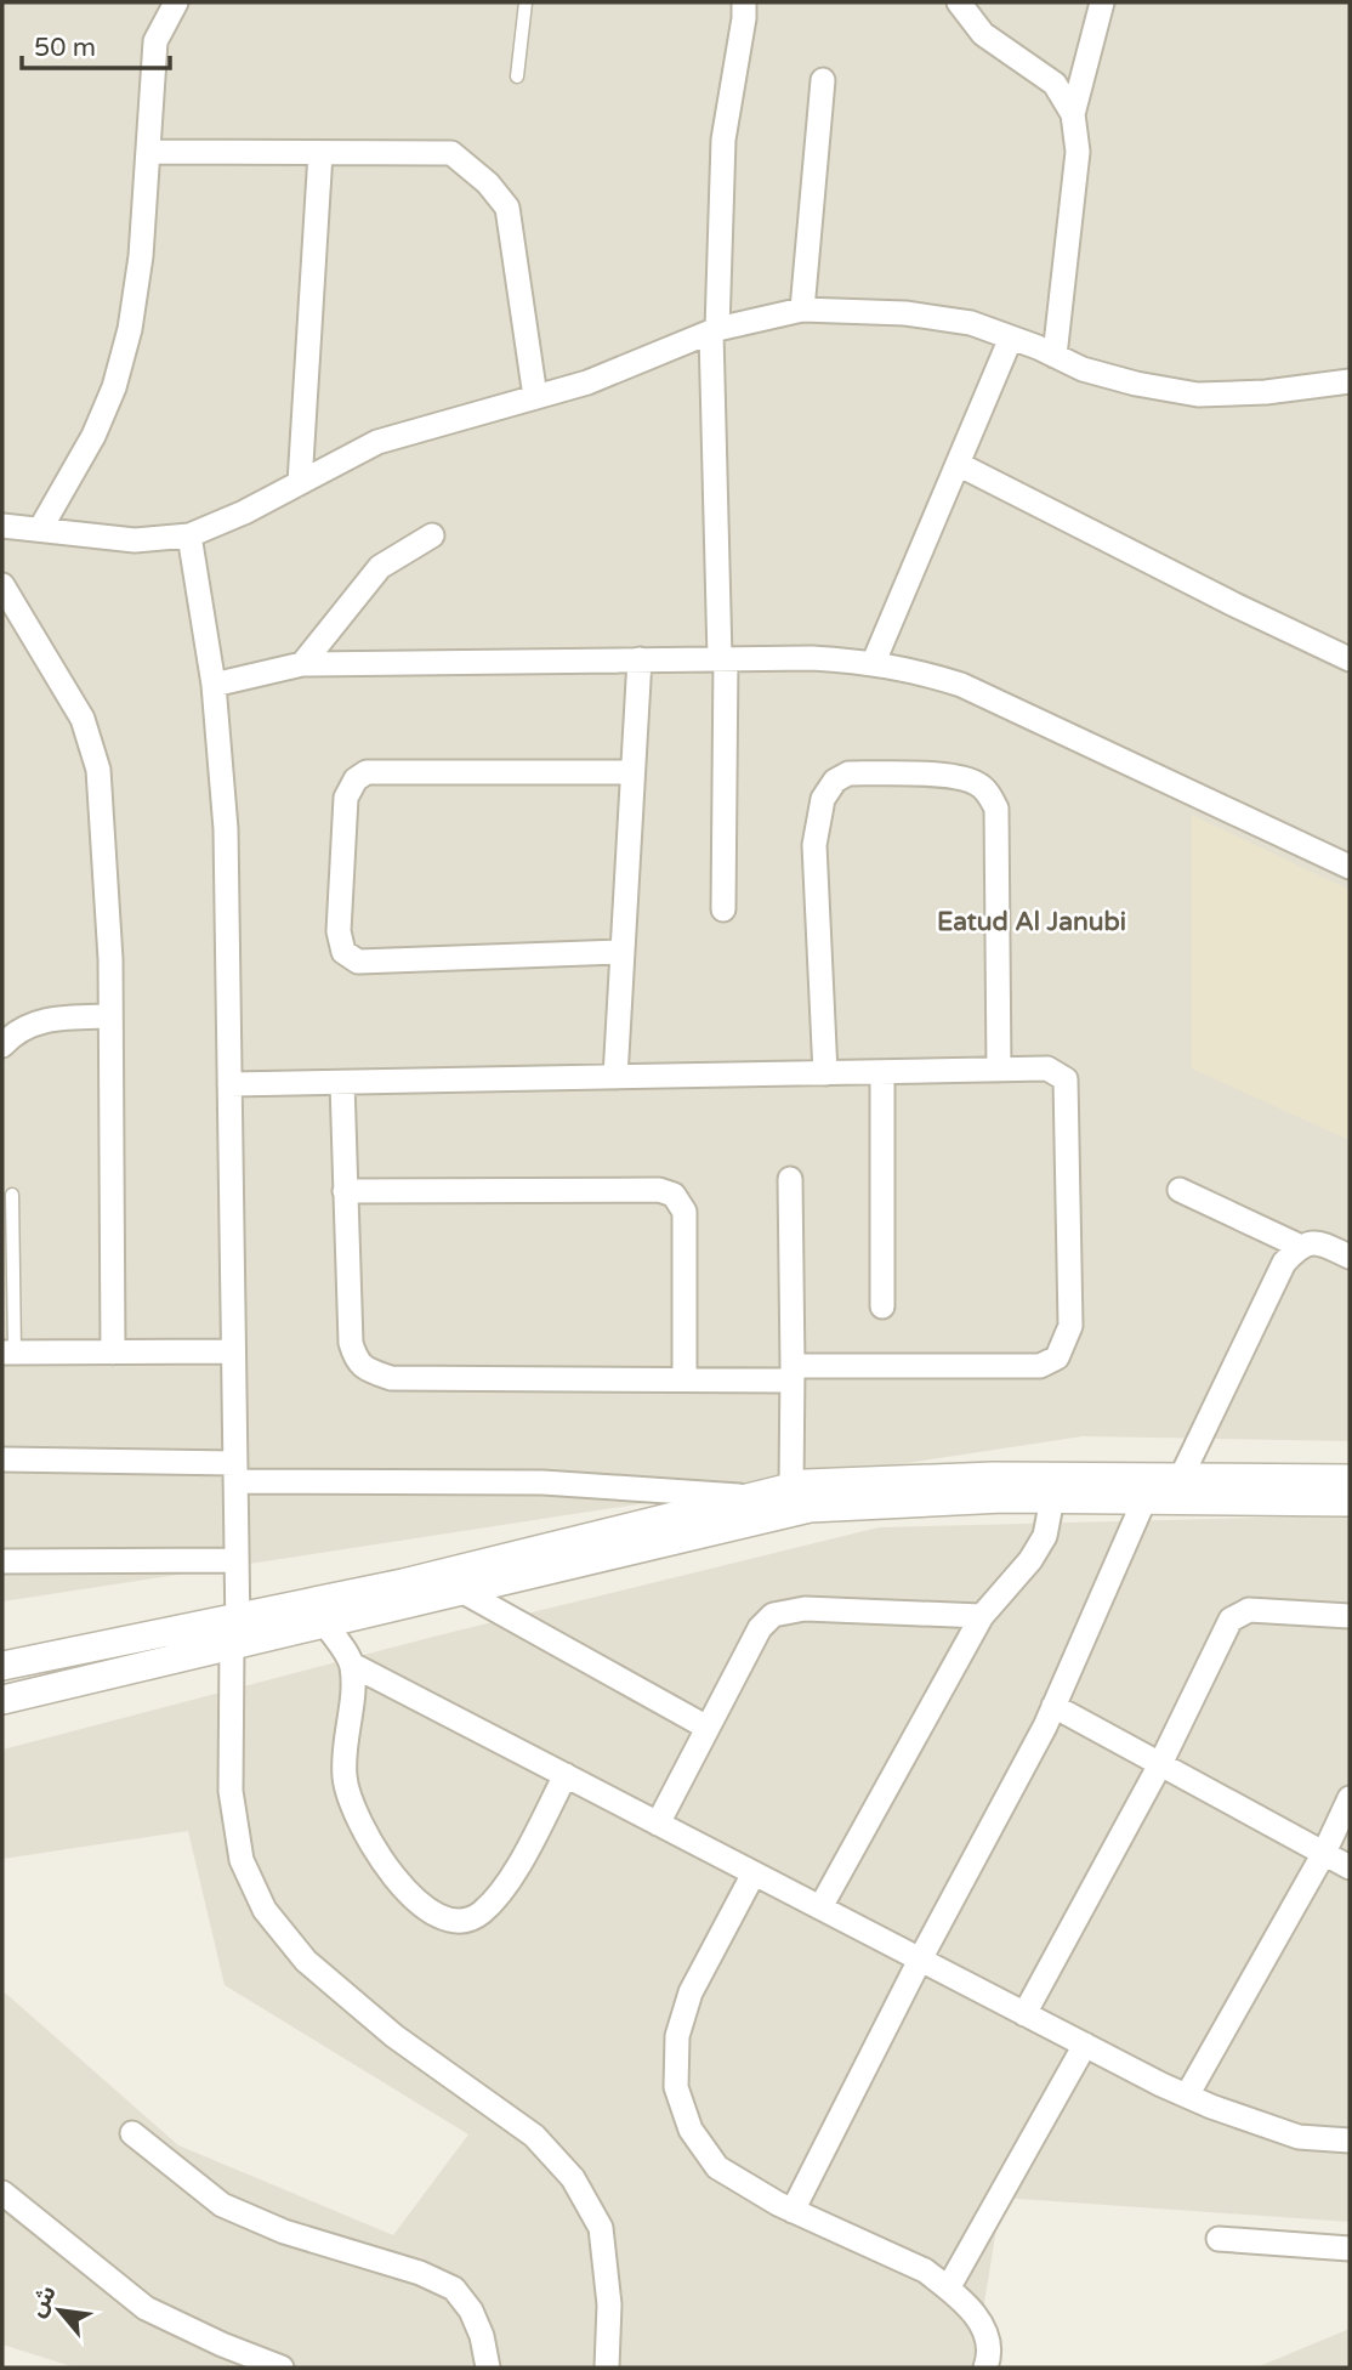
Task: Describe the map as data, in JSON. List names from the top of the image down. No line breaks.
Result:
{"districts":["Eatud Al Janubi"],"scale_bar":"50 m","north":"top left"}
